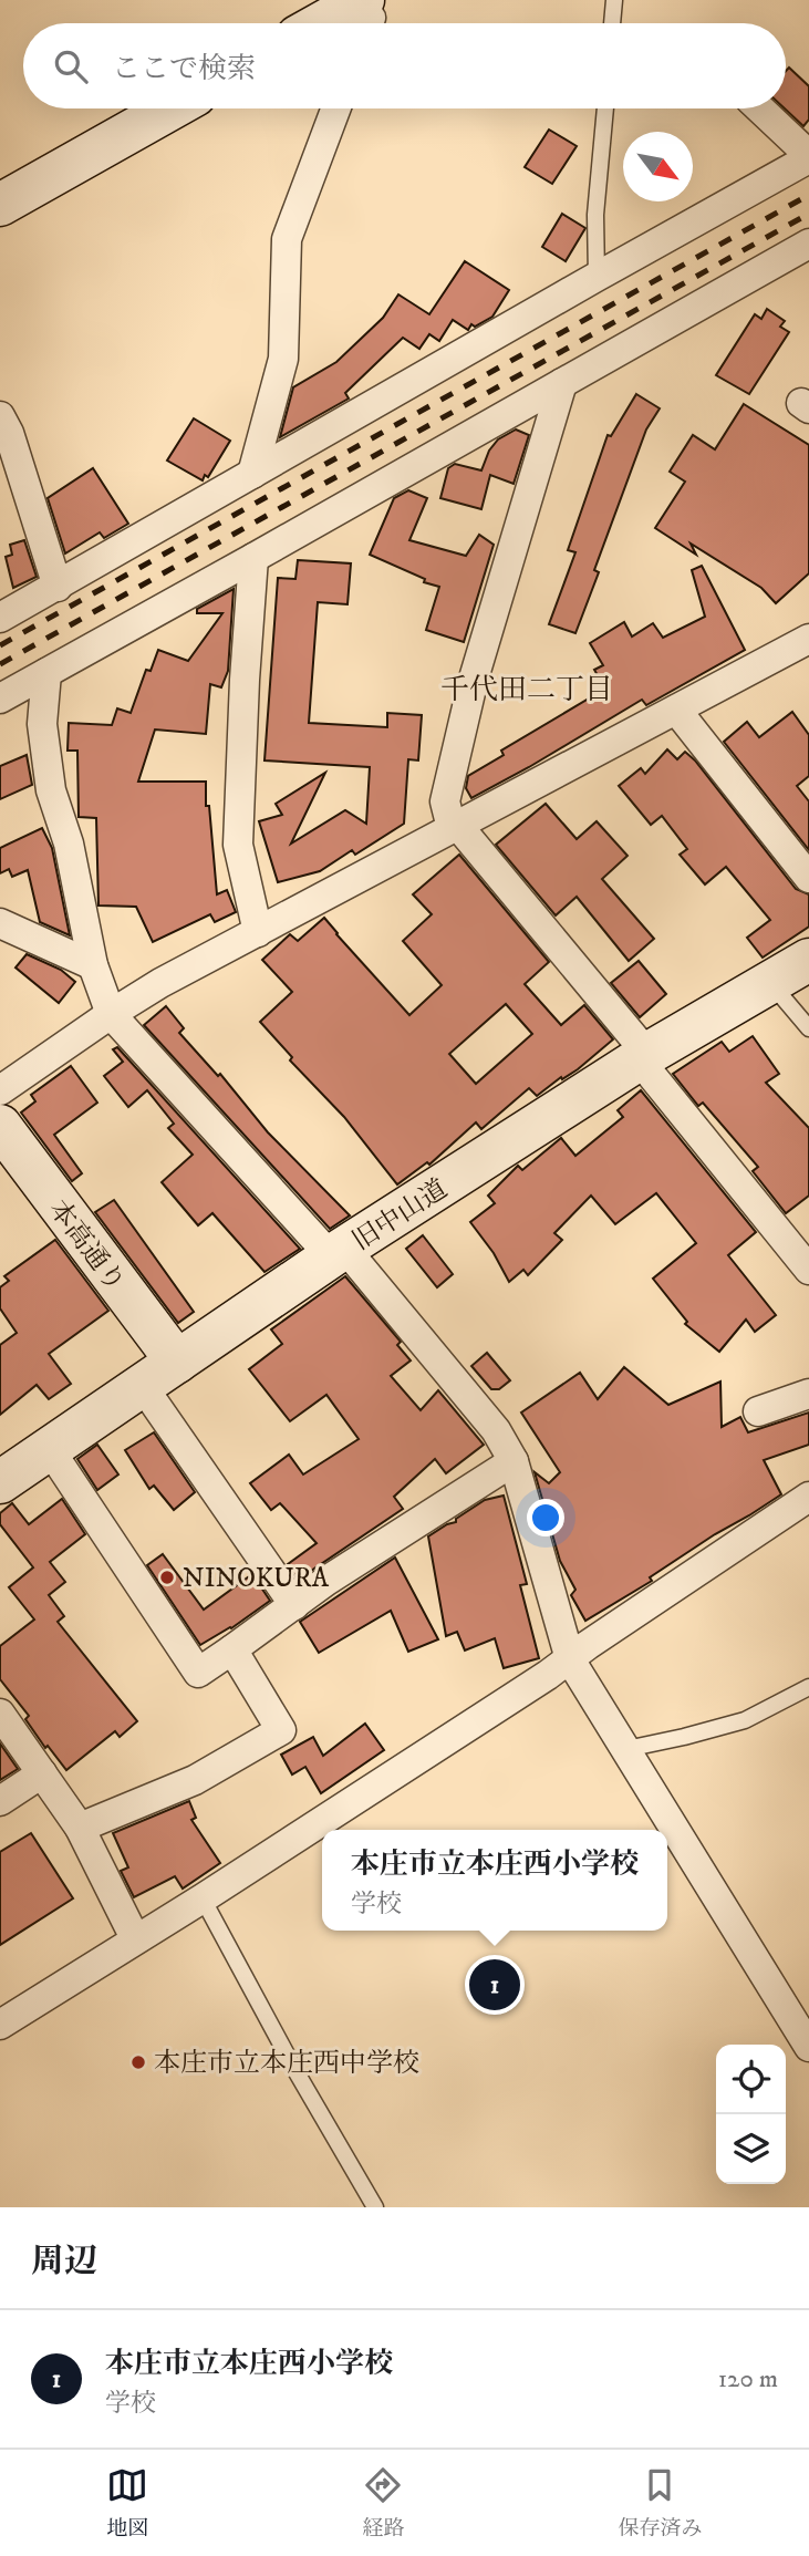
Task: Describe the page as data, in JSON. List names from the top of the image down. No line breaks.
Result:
{"streets":{"main road":["旧中山道","本高通り"]},"crossings":[["旧中山道","本高通り"]],"districts":["千代田二丁目"],"places":["NINOKURA","本庄市立本庄西中学校"],"north":"bottom right","page":{"search":"ここで検索","popup":["本庄市立本庄西小学校","学校"],"pins":"1","heading":"周辺","list":[{"mark":"1","name":"本庄市立本庄西小学校","note":"学校","value":"120 m"}],"nav":["地図","経路","保存済み"]}}
